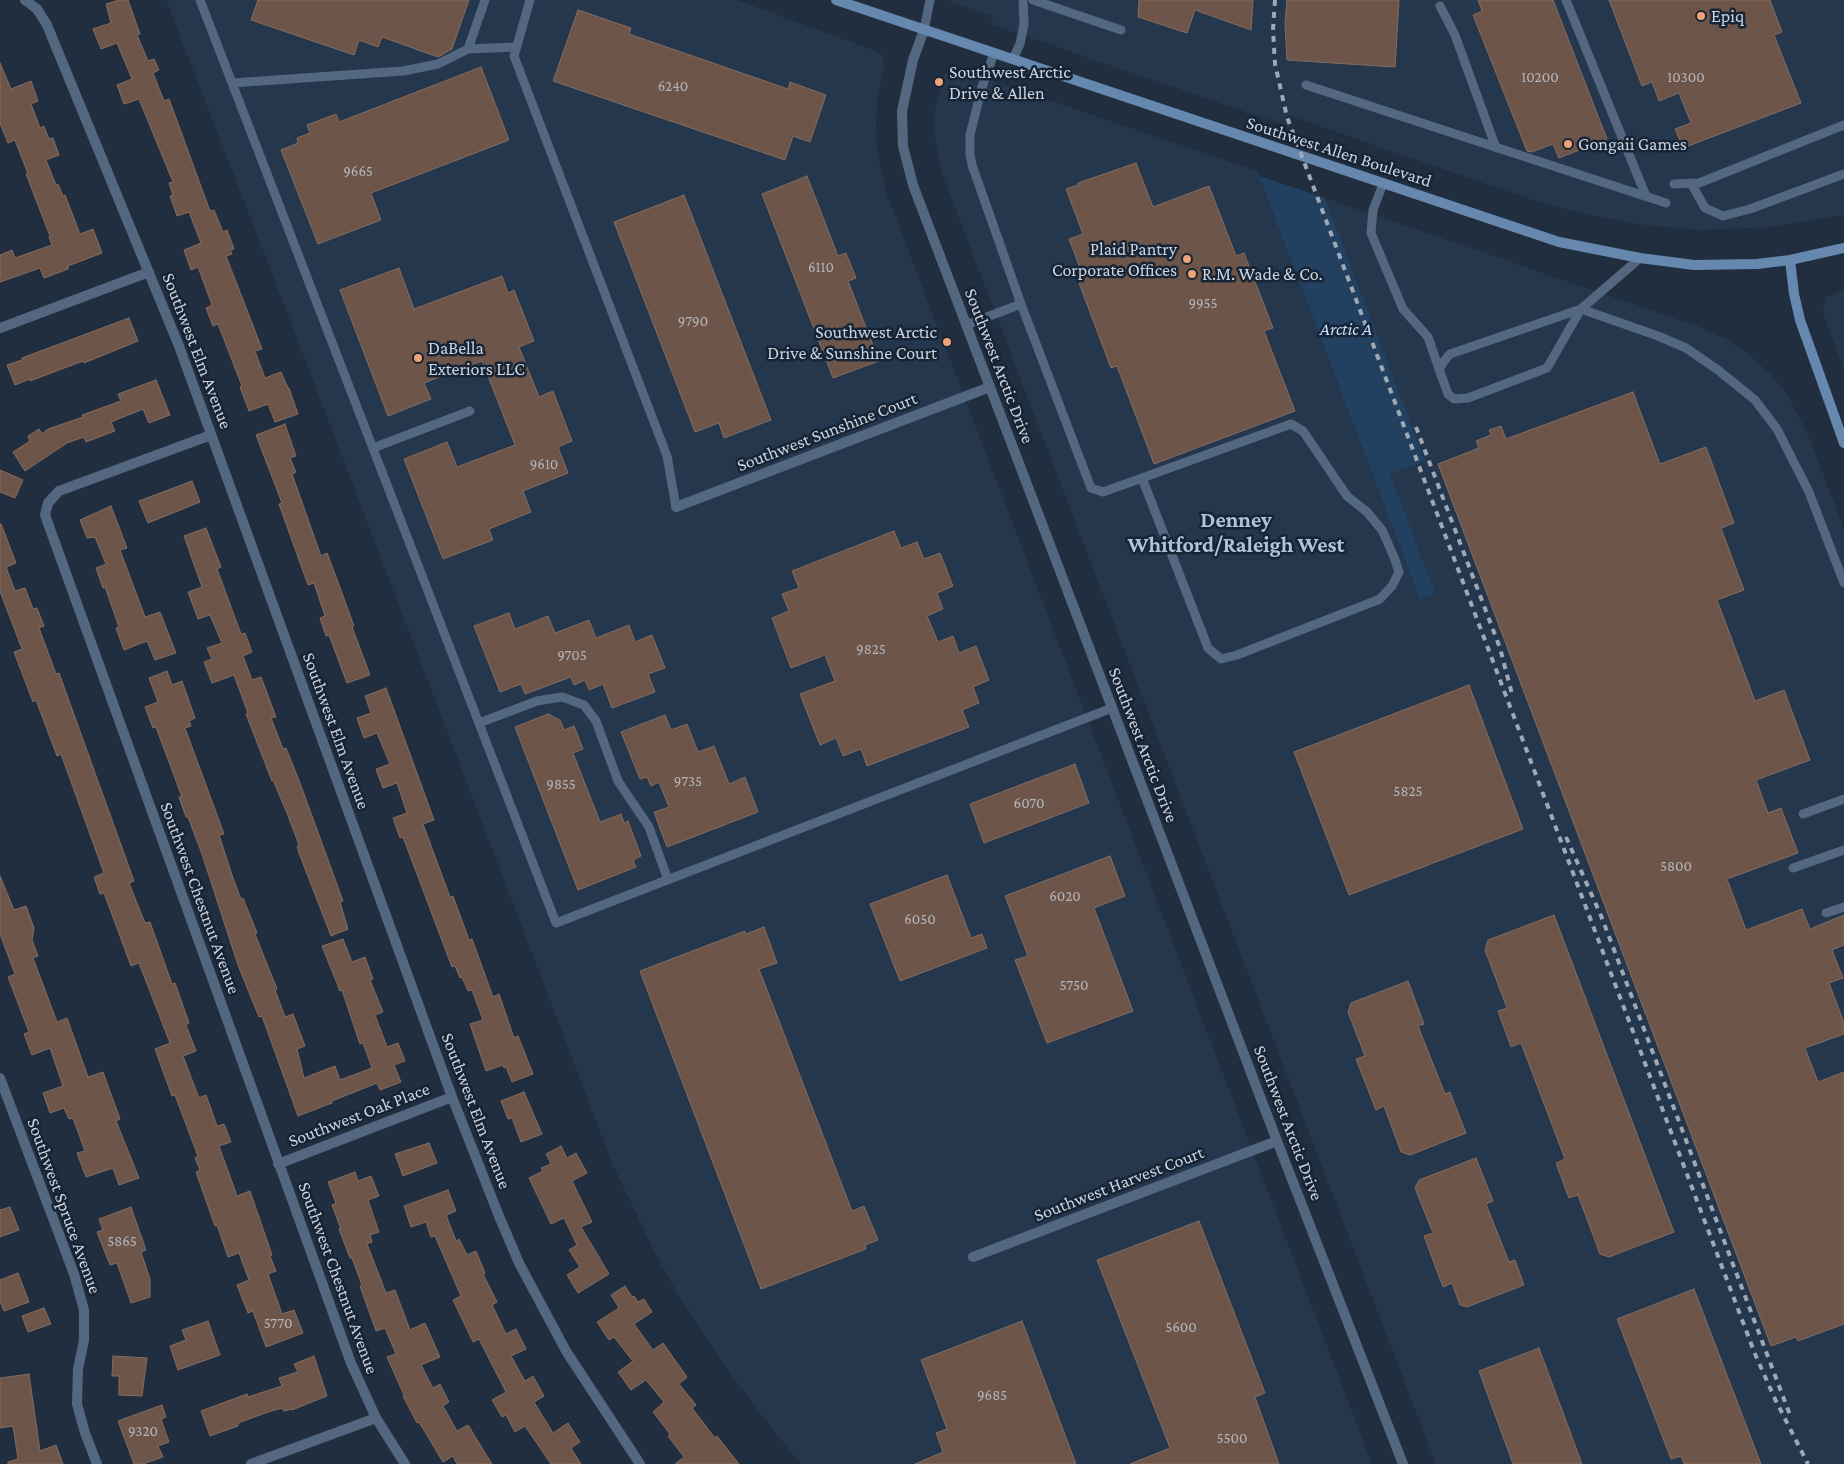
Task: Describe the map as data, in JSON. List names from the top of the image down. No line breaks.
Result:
{"streets":{"main road":["Southwest Allen Boulevard"],"street":["Southwest Elm Avenue","Southwest Arctic Drive","Southwest Sunshine Court","Southwest Chestnut Avenue","Southwest Oak Place","Southwest Harvest Court","Southwest Spruce Avenue"]},"crossings":[["Southwest Allen Boulevard","Southwest Arctic Drive"],["Southwest Elm Avenue","Southwest Chestnut Avenue"],["Southwest Elm Avenue","Southwest Oak Place"],["Southwest Arctic Drive","Southwest Sunshine Court"],["Southwest Arctic Drive","Southwest Harvest Court"],["Southwest Chestnut Avenue","Southwest Oak Place"]],"districts":["Denney Whitford/Raleigh West"],"parks":["Arctic A"],"places":["Epiq","Southwest Arctic Drive & Allen","Gongaii Games","Plaid Pantry Corporate Offices","R.M. Wade & Co.","Southwest Arctic Drive & Sunshine Court","DaBella Exteriors LLC"],"house_numbers":["10200","10300","6240","9665","6110","9955","9790","9610","9825","9705","9735","9855","5825","6070","5800","6020","6050","5750","5865","5770","5600","9685","9320","5500"]}
